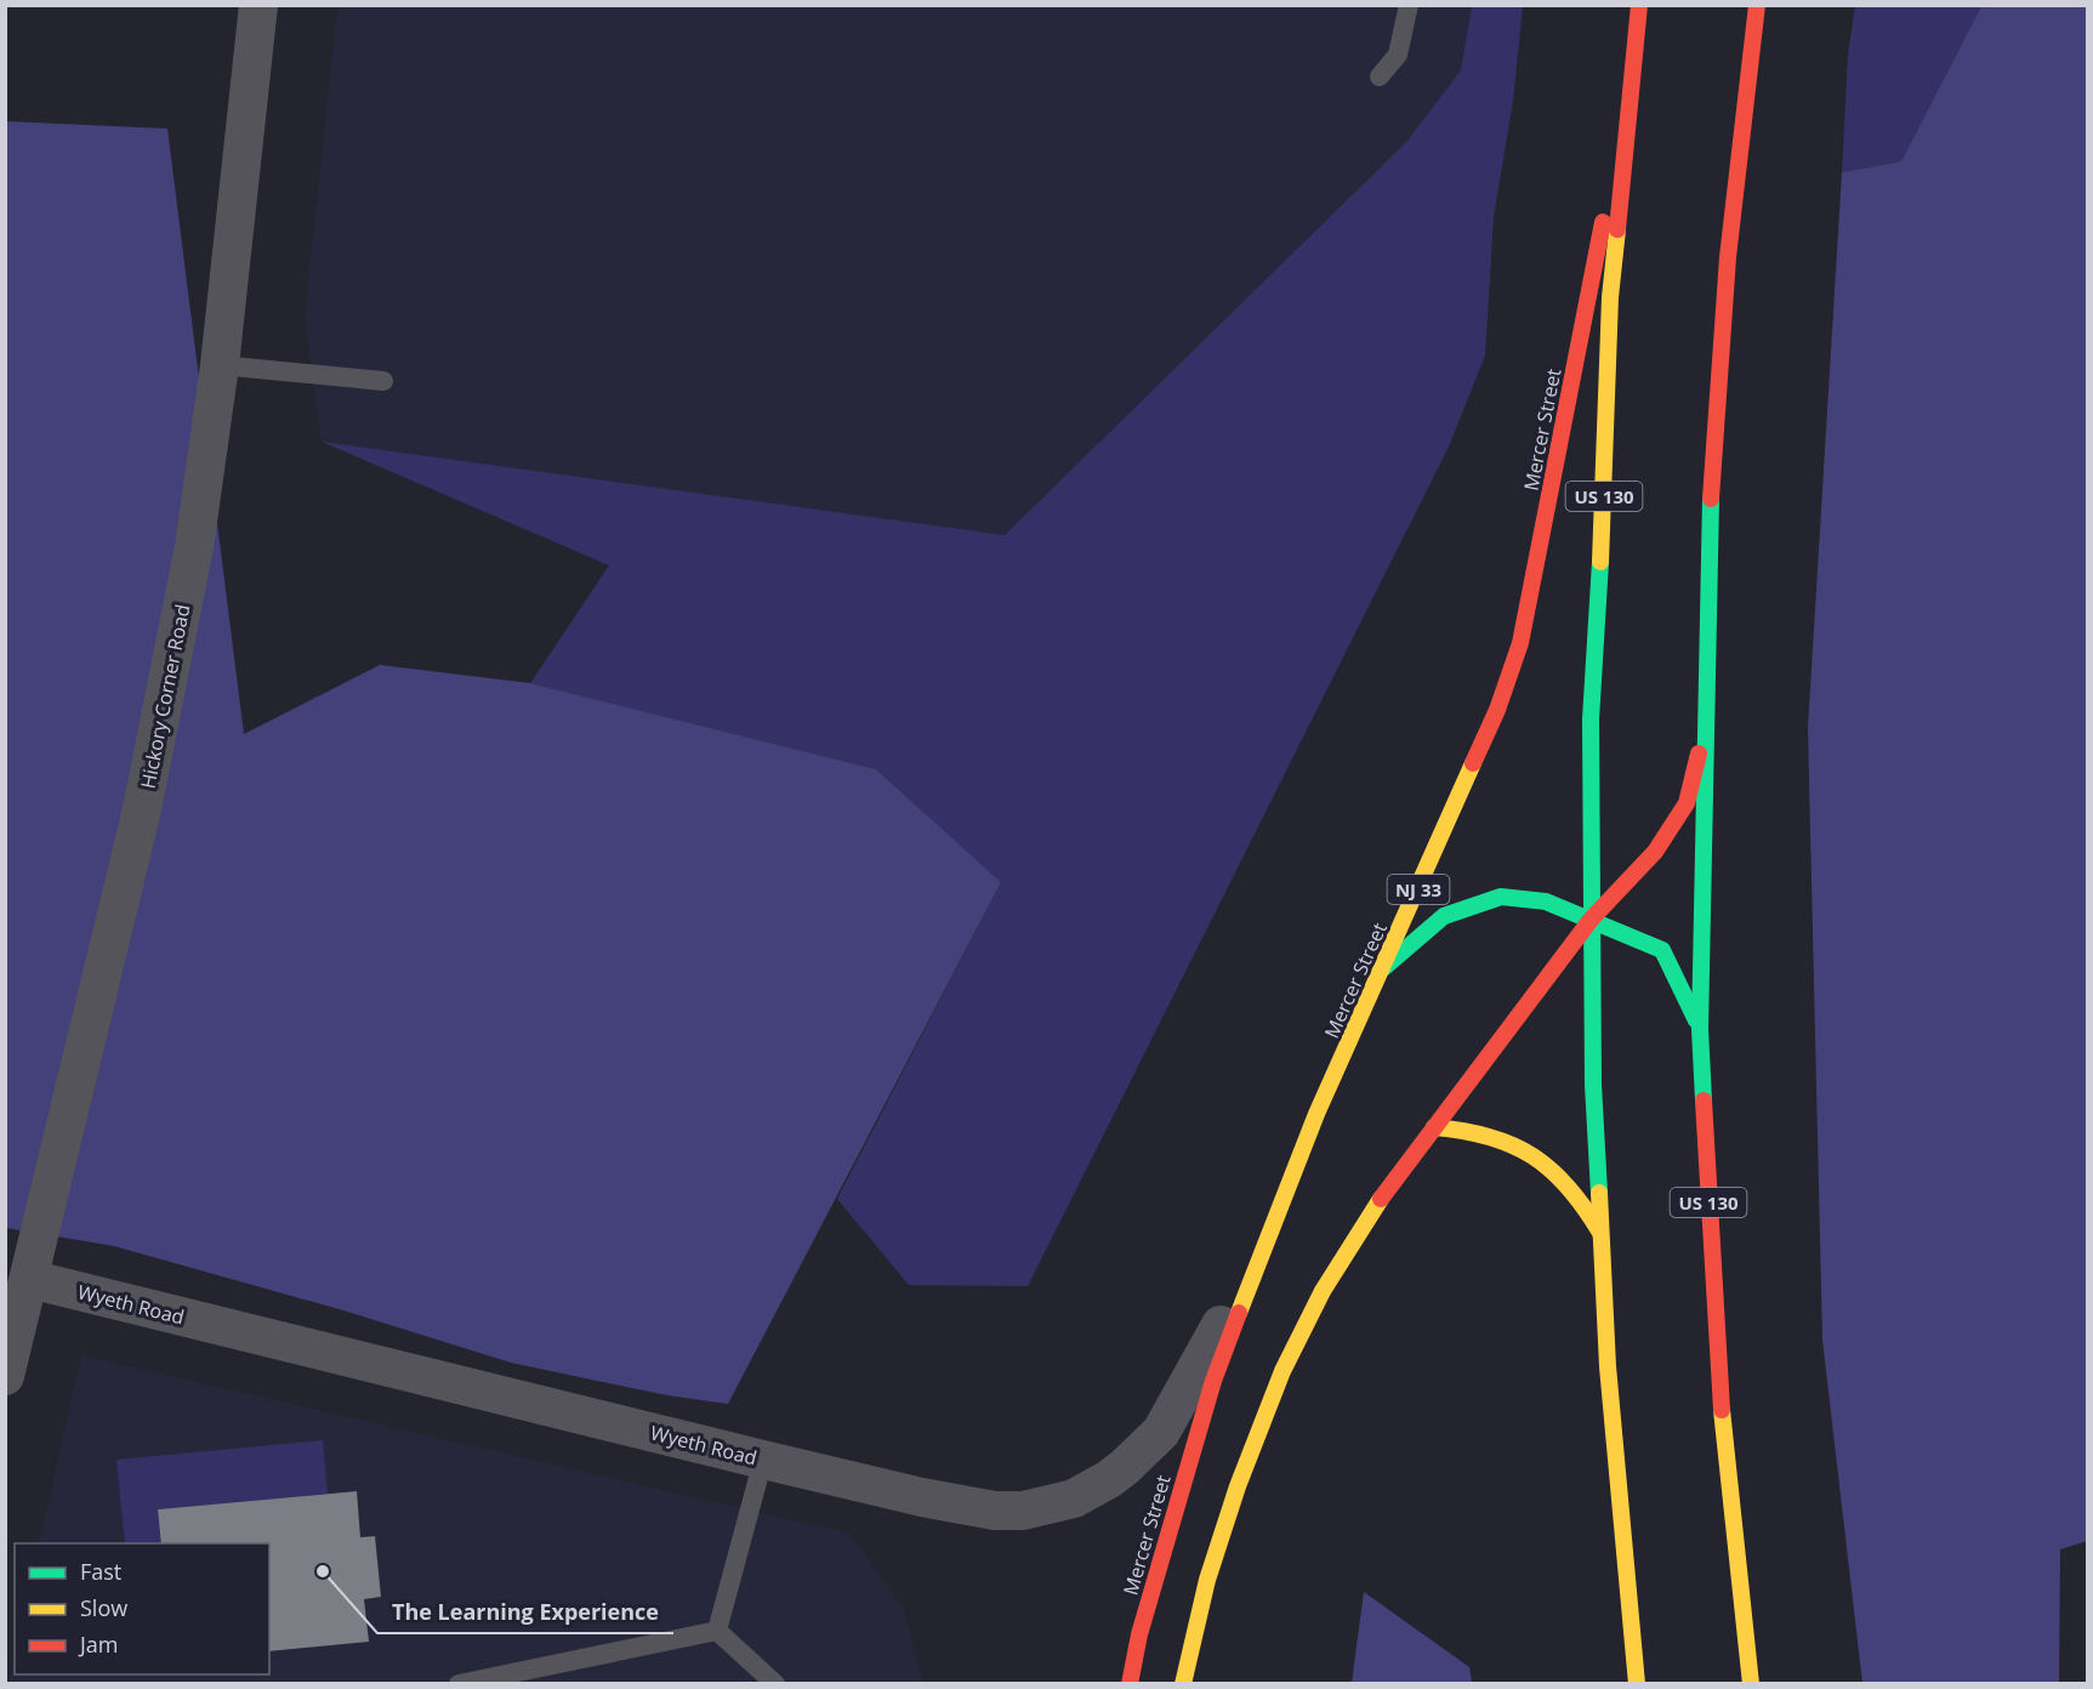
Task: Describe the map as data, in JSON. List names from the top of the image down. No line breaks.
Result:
{"streets":{"main road":["Mercer Street","US 130","NJ 33"],"street":["Hickory Corner Road","Wyeth Road"]},"crossings":[["Mercer Street","US 130"],["Mercer Street","Wyeth Road"],["Hickory Corner Road","Wyeth Road"]],"places":["The Learning Experience"],"legend":["Fast","Slow","Jam"]}
